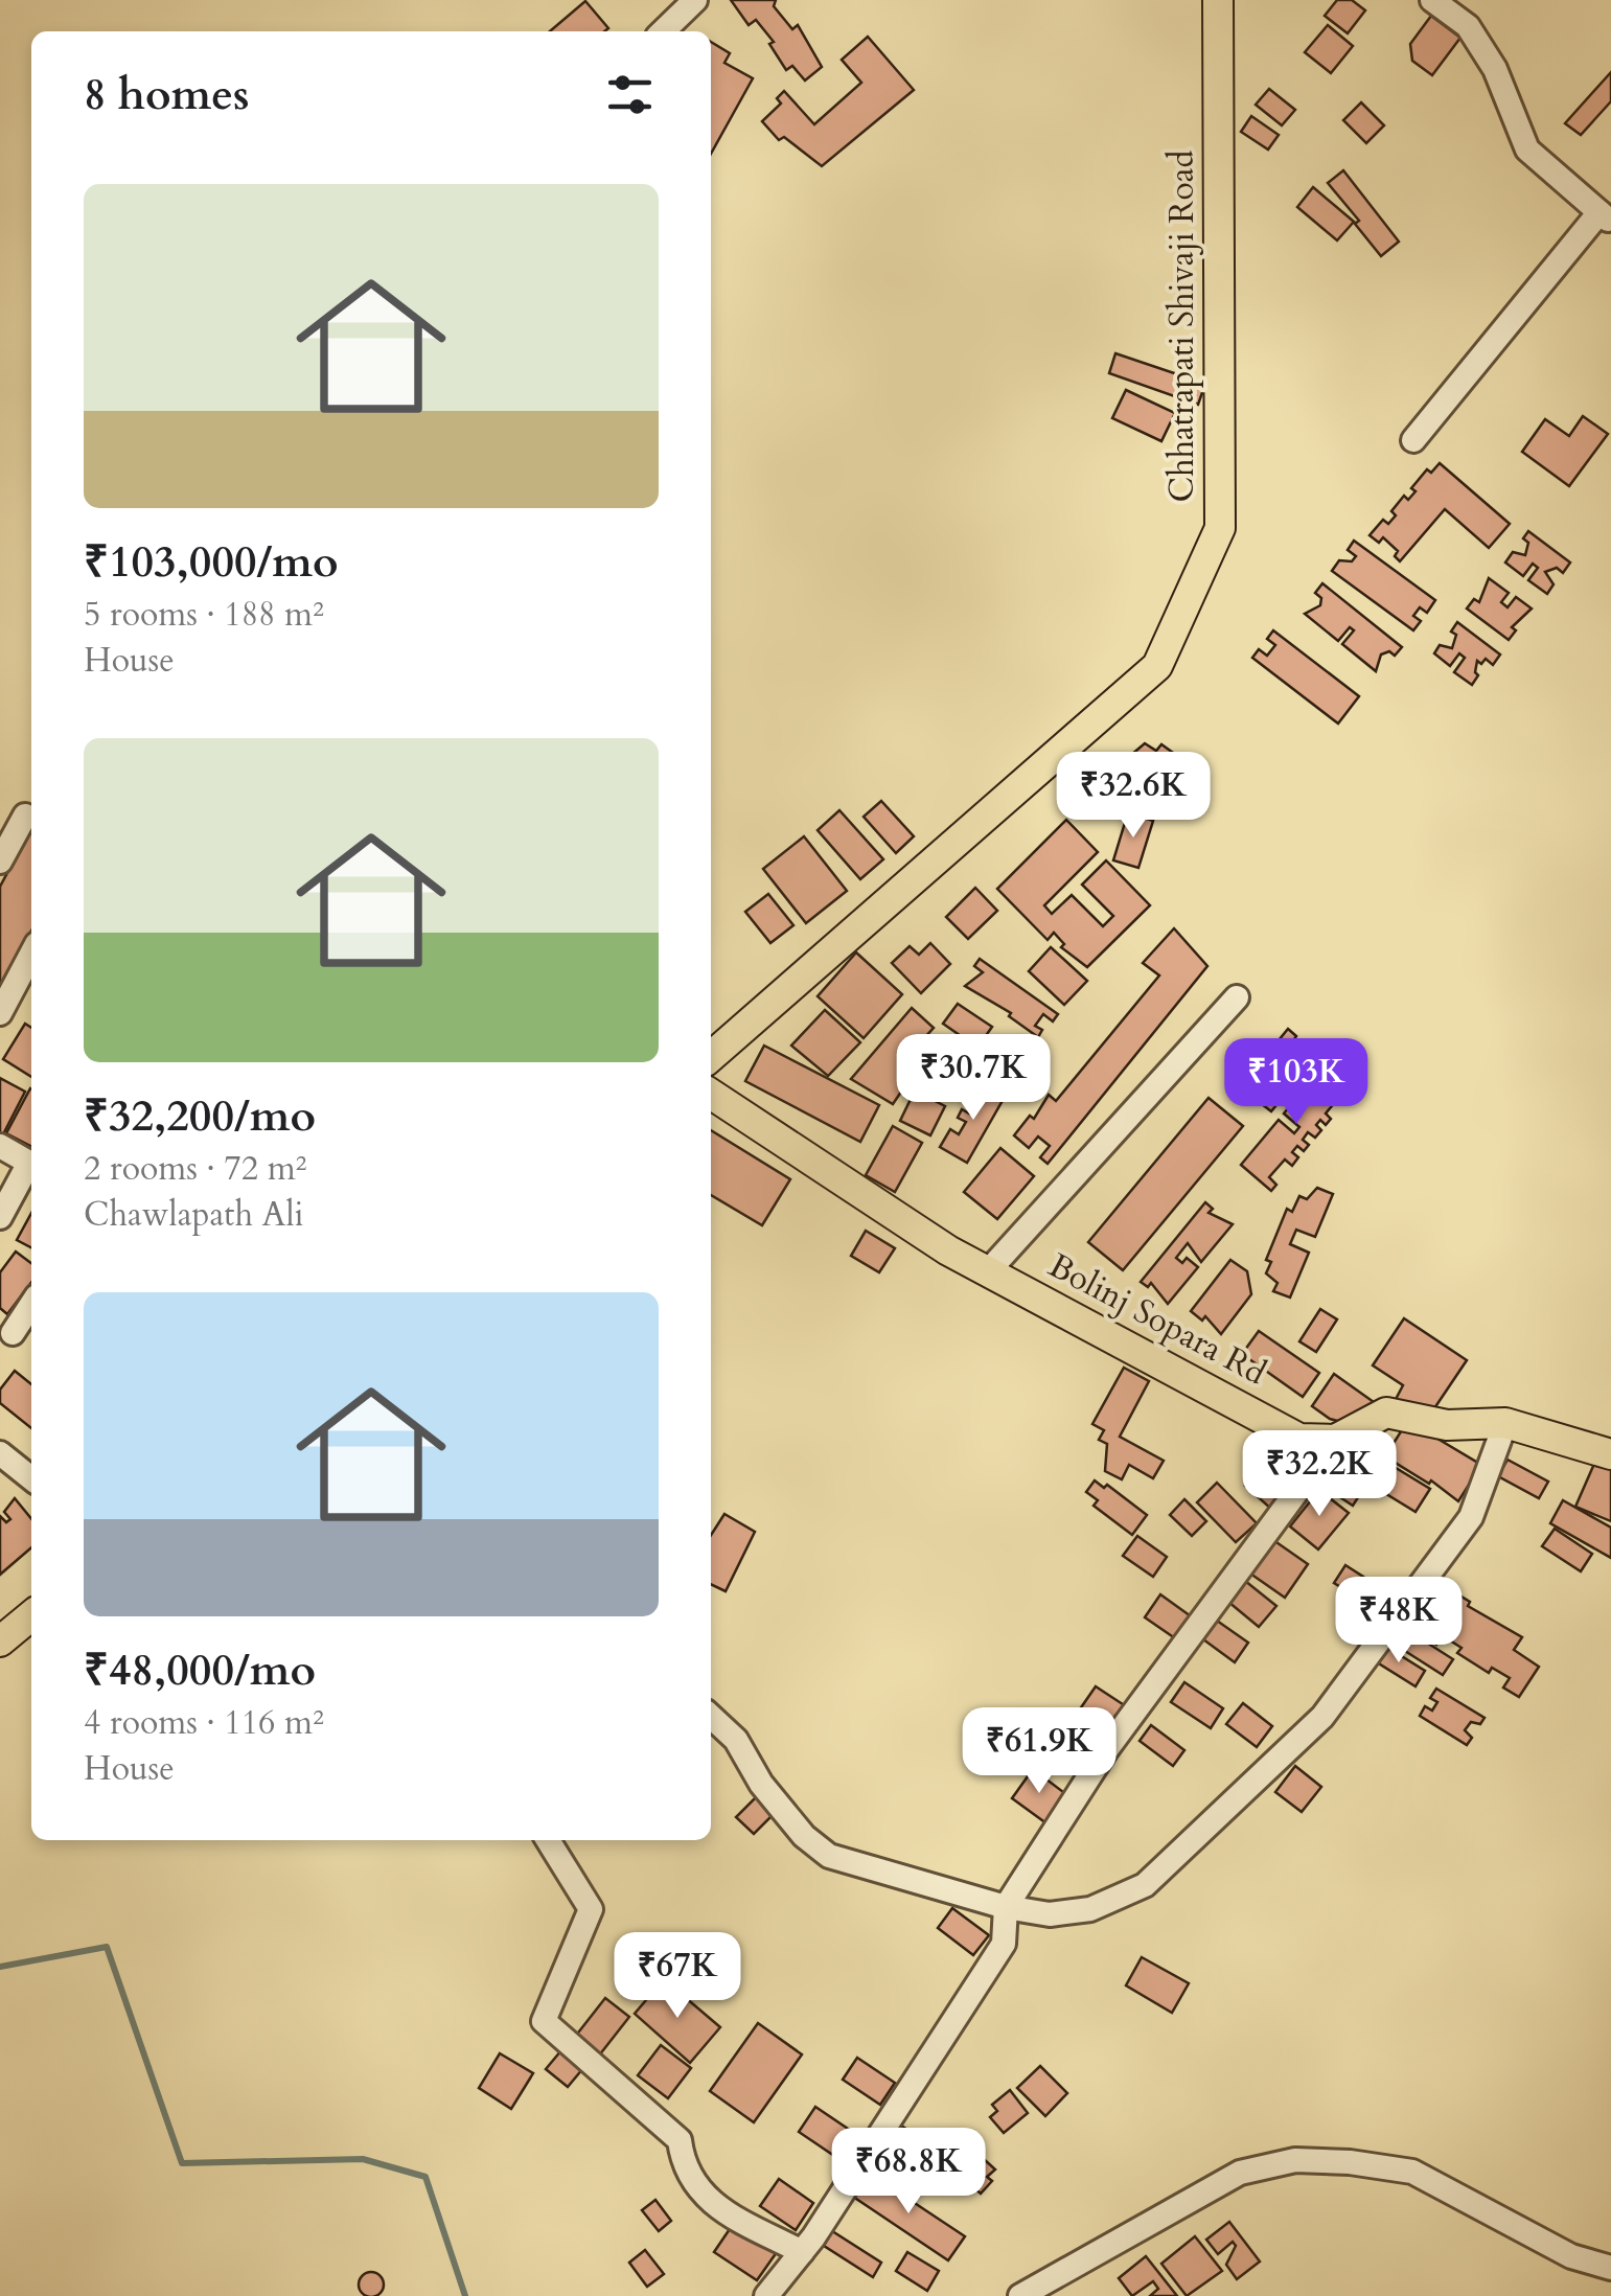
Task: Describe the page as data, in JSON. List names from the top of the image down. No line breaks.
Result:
{"streets":{"main road":["Chhatrapati Shivaji Road","Bolinj Sopara Rd"]},"page":{"heading":"8 homes","list":[{"name":"₹103,000/mo","note":"5 rooms · 188 m² · House"},{"name":"₹32,200/mo","note":"2 rooms · 72 m² · Chawlapath Ali"},{"name":"₹48,000/mo","note":"4 rooms · 116 m² · House"}],"price":["₹32.6K","₹30.7K","₹103K","₹32.2K","₹48K","₹61.9K","₹67K","₹68.8K"]}}
